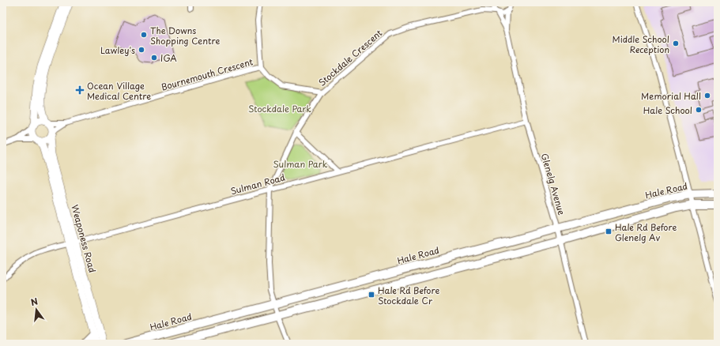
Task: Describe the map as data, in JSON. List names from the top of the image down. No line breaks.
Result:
{"streets":{"main road":["Hale Road","Weaponess Road"],"street":["Stockdale Crescent","Bournemouth Crescent","Sulman Road","Glenelg Avenue"]},"crossings":[["Stockdale Crescent","Sulman Road"],["Stockdale Crescent","Glenelg Avenue"],["Stockdale Crescent","Hale Road"],["Bournemouth Crescent","Weaponess Road"],["Sulman Road","Glenelg Avenue"],["Sulman Road","Weaponess Road"],["Glenelg Avenue","Hale Road"]],"parks":["Stockdale Park","Sulman Park"],"places":{"other":["The Downs Shopping Centre","Middle School Reception","Lawley's","IGA","Memorial Hall","Hale School"],"health":["Ocean Village Medical Centre"],"transit":["Hale Rd Before Glenelg Av","Hale Rd Before Stockdale Cr"]},"north":"top"}
